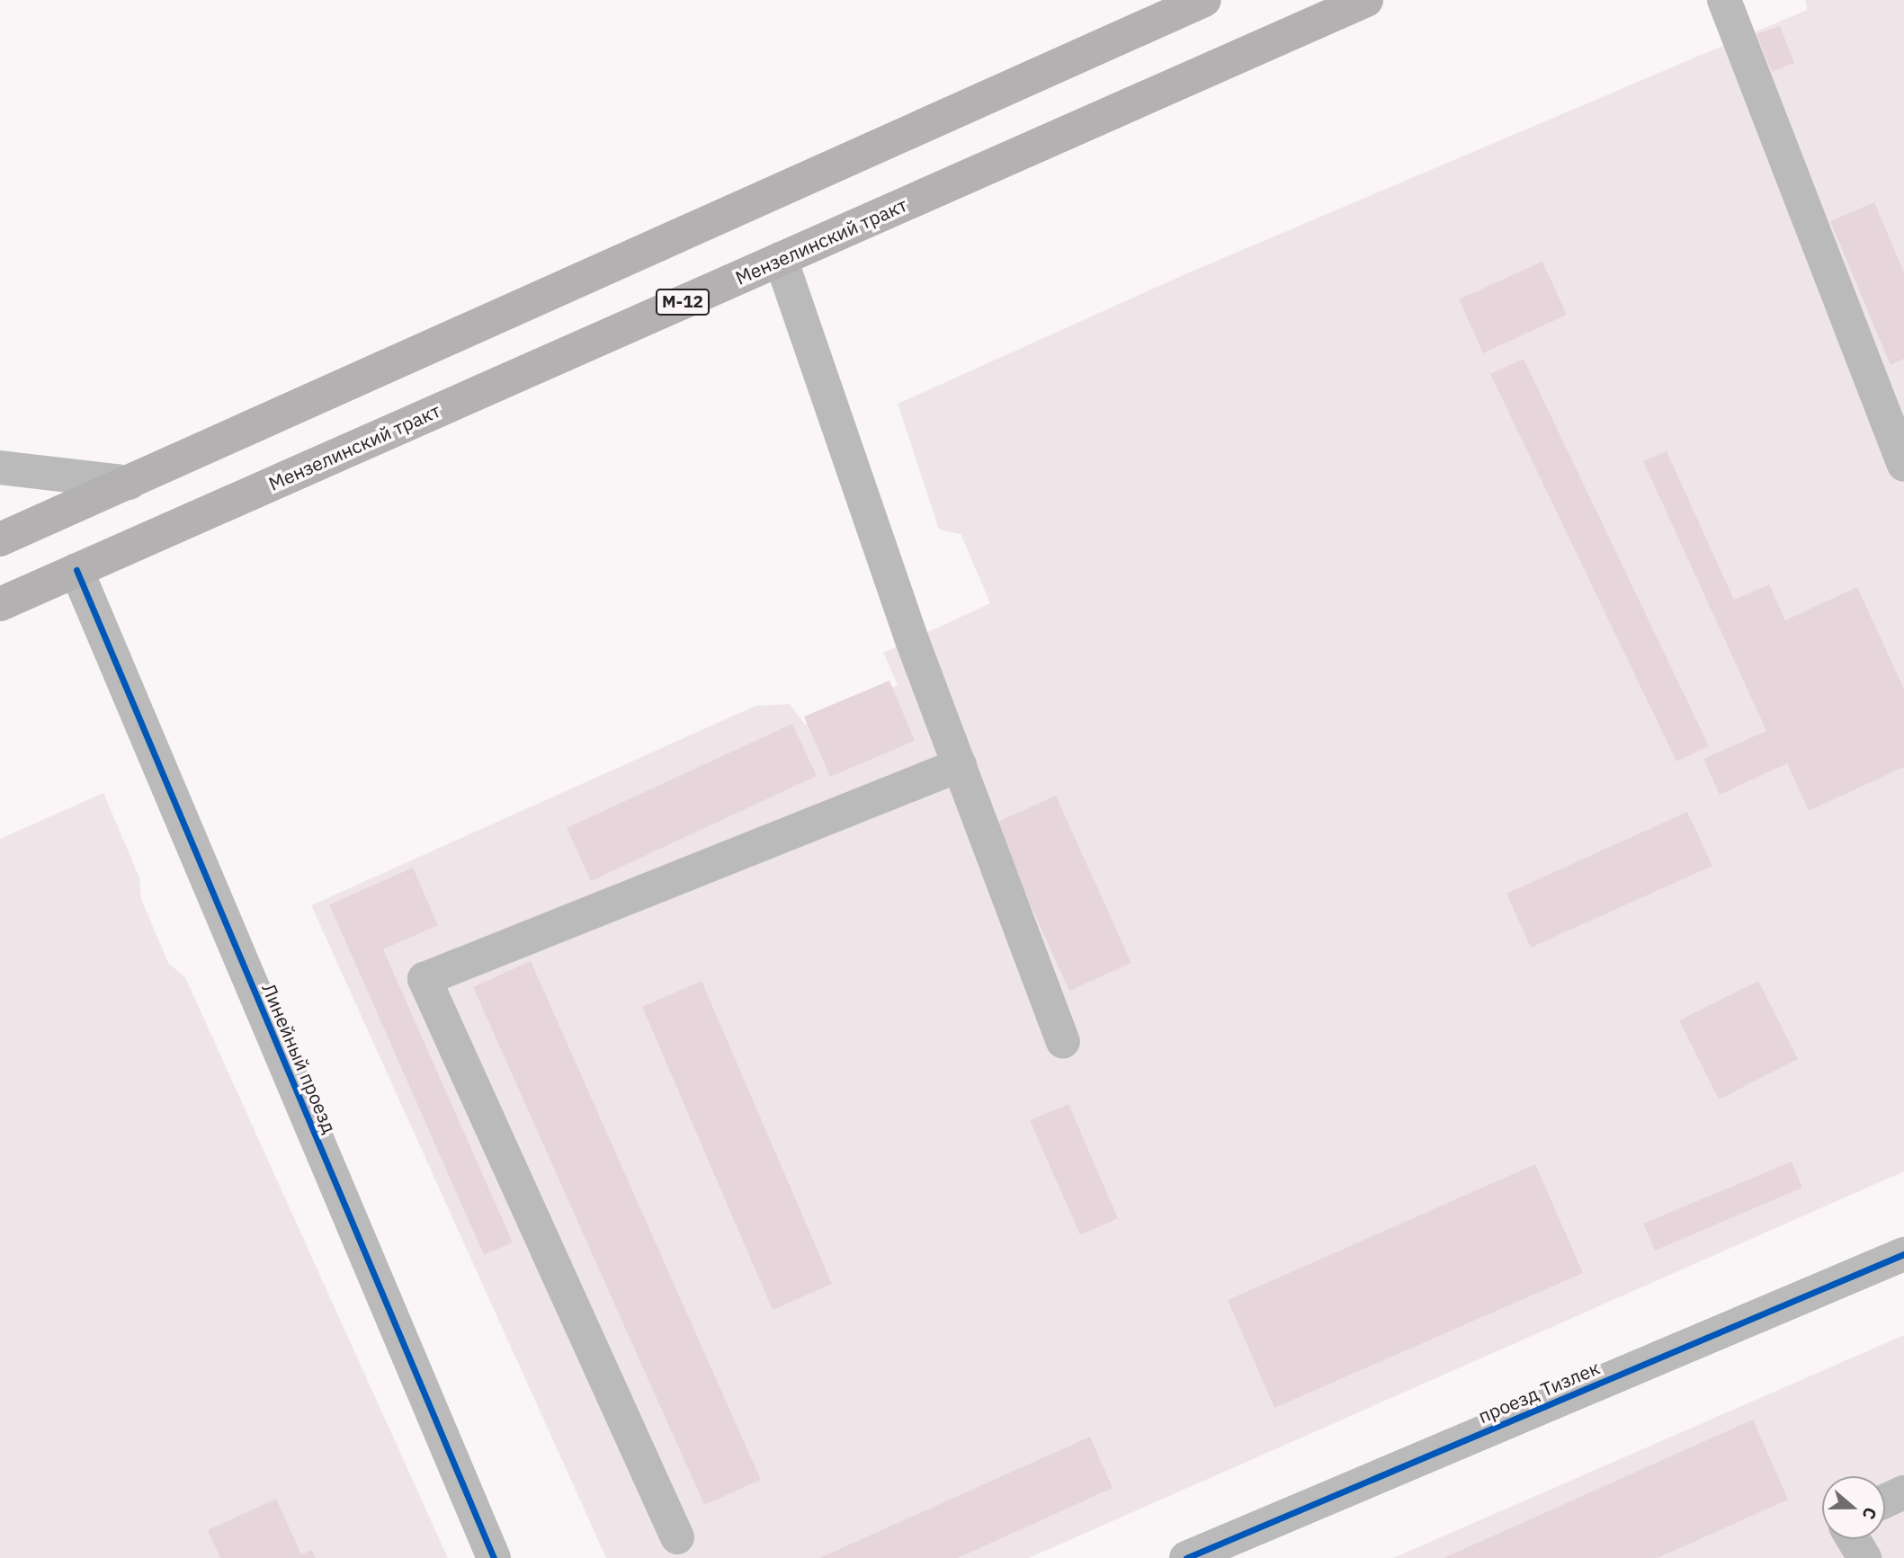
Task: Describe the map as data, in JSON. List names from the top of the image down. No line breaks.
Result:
{"streets":{"main road":["Мензелинский тракт","М-12"],"street":["Линейный проезд","проезд Тизлек"]},"crossings":[["Мензелинский тракт","Линейный проезд"]],"north":"right"}
